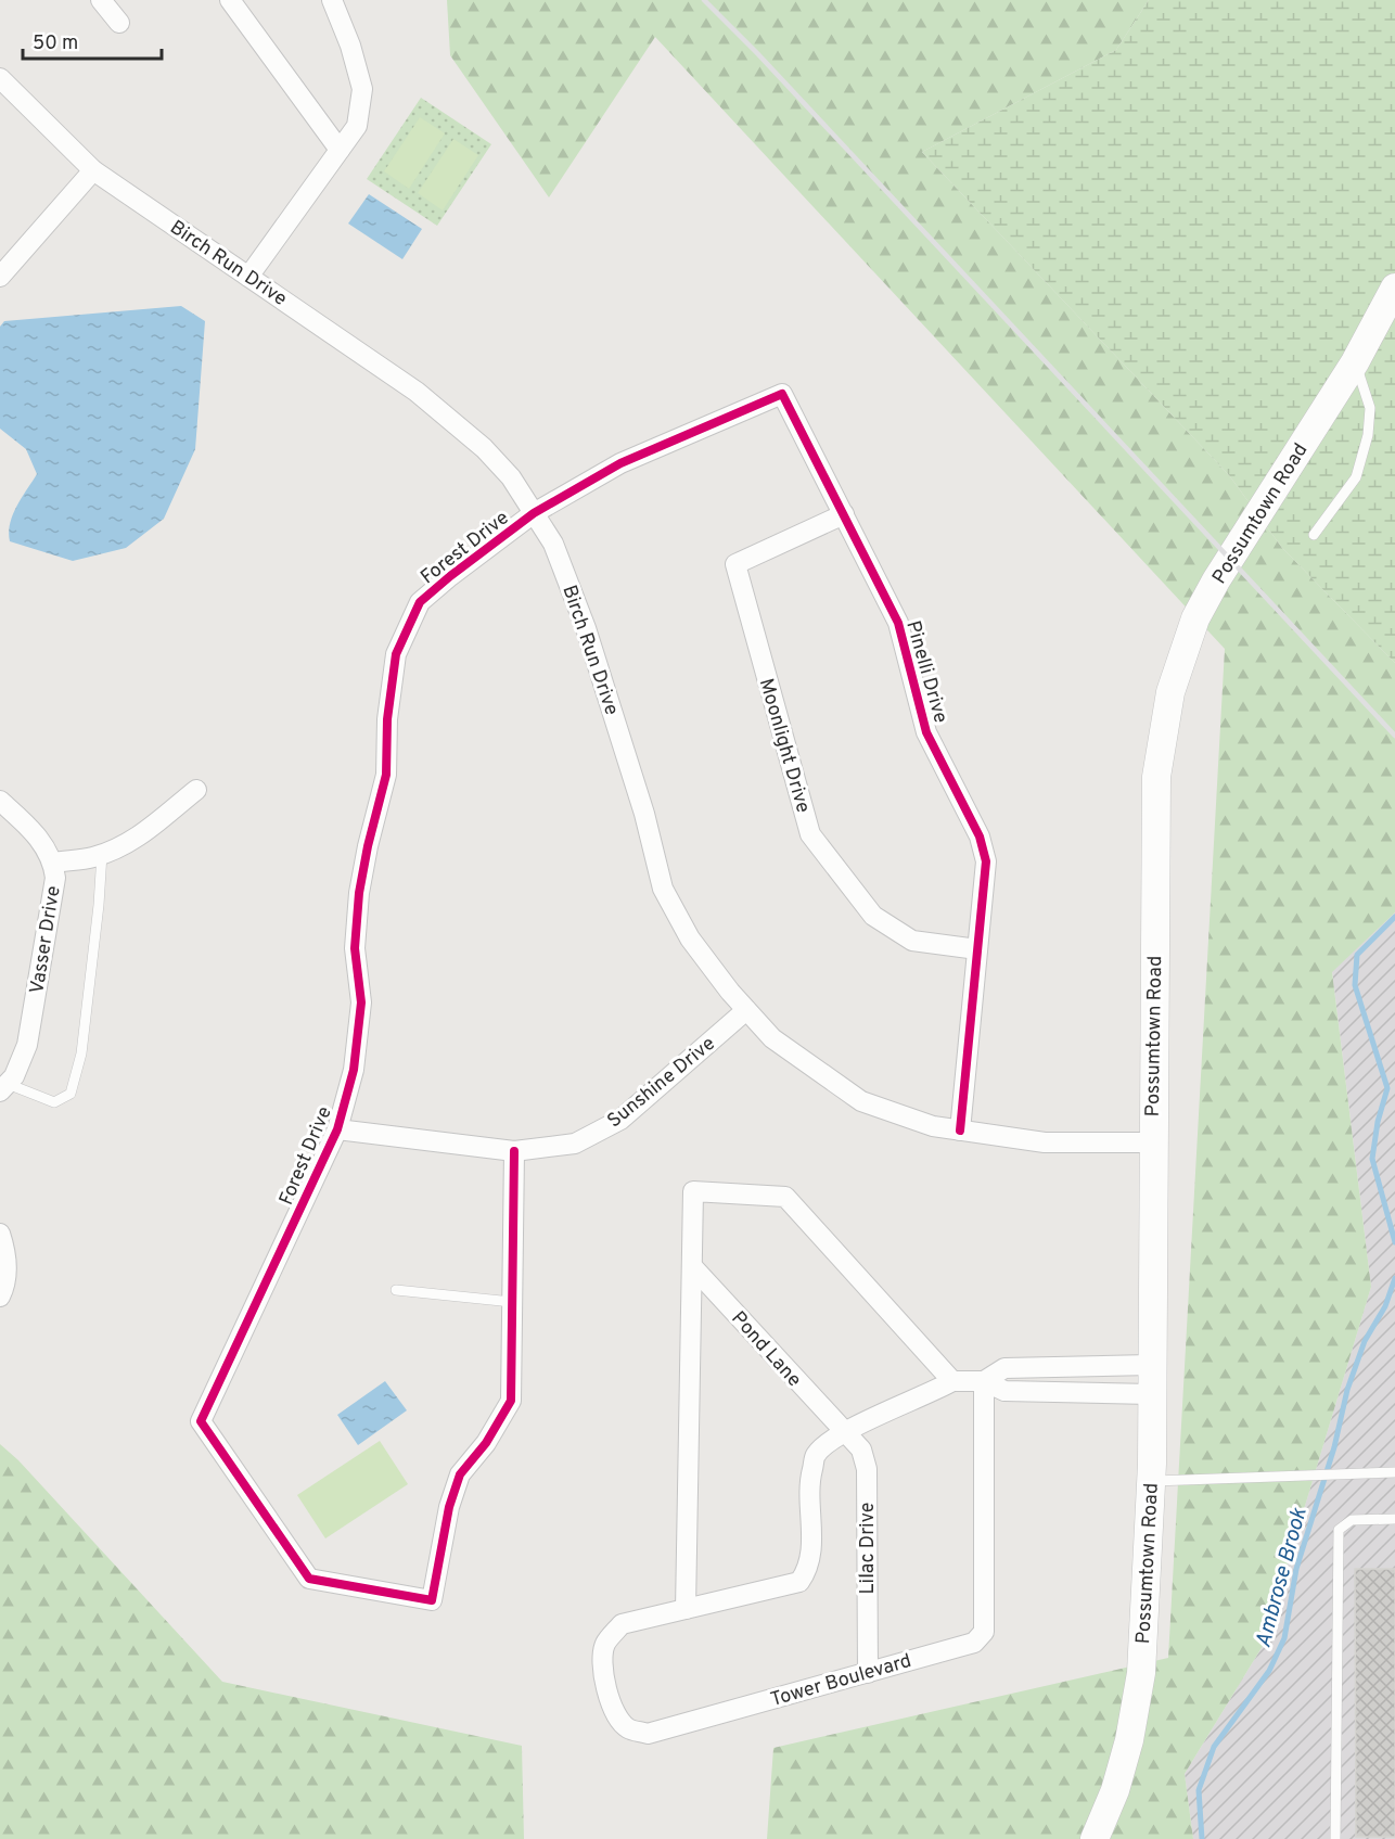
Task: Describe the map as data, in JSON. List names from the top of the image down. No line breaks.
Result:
{"streets":{"main road":["Possumtown Road"],"street":["Birch Run Drive","Forest Drive","Pinelli Drive","Moonlight Drive","Vasser Drive","Sunshine Drive","Pond Lane","Lilac Drive","Tower Boulevard"]},"crossings":[["Birch Run Drive","Possumtown Road"],["Birch Run Drive","Forest Drive"],["Birch Run Drive","Pinelli Drive"],["Birch Run Drive","Sunshine Drive"],["Possumtown Road","Tower Boulevard"],["Forest Drive","Pinelli Drive"],["Forest Drive","Sunshine Drive"],["Pinelli Drive","Moonlight Drive"],["Pond Lane","Lilac Drive"],["Pond Lane","Tower Boulevard"],["Lilac Drive","Tower Boulevard"]],"water":["Ambrose Brook"],"scale_bar":"50 m"}
